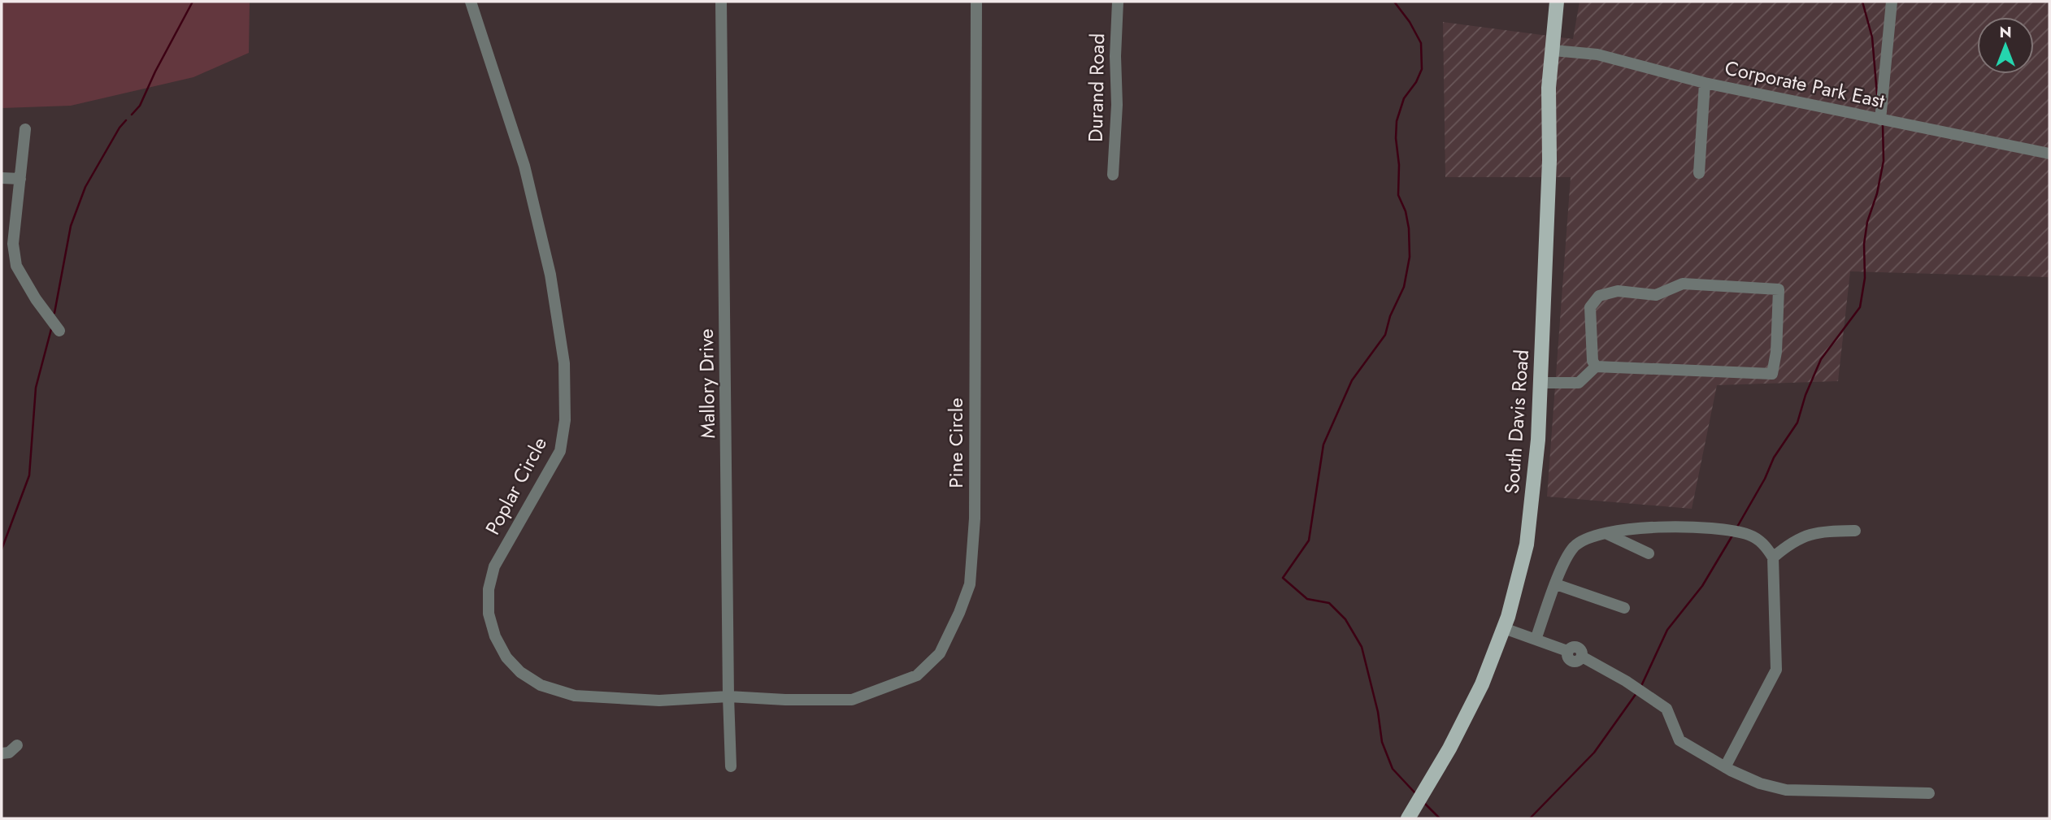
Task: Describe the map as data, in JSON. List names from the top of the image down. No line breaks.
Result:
{"streets":{"main road":["South Davis Road"],"street":["Corporate Park East","Durand Road","Mallory Drive","Pine Circle","Poplar Circle"]},"crossings":[["Corporate Park East","South Davis Road"],["Mallory Drive","Pine Circle"],["Mallory Drive","Poplar Circle"],["Pine Circle","Poplar Circle"]],"north":"top"}
